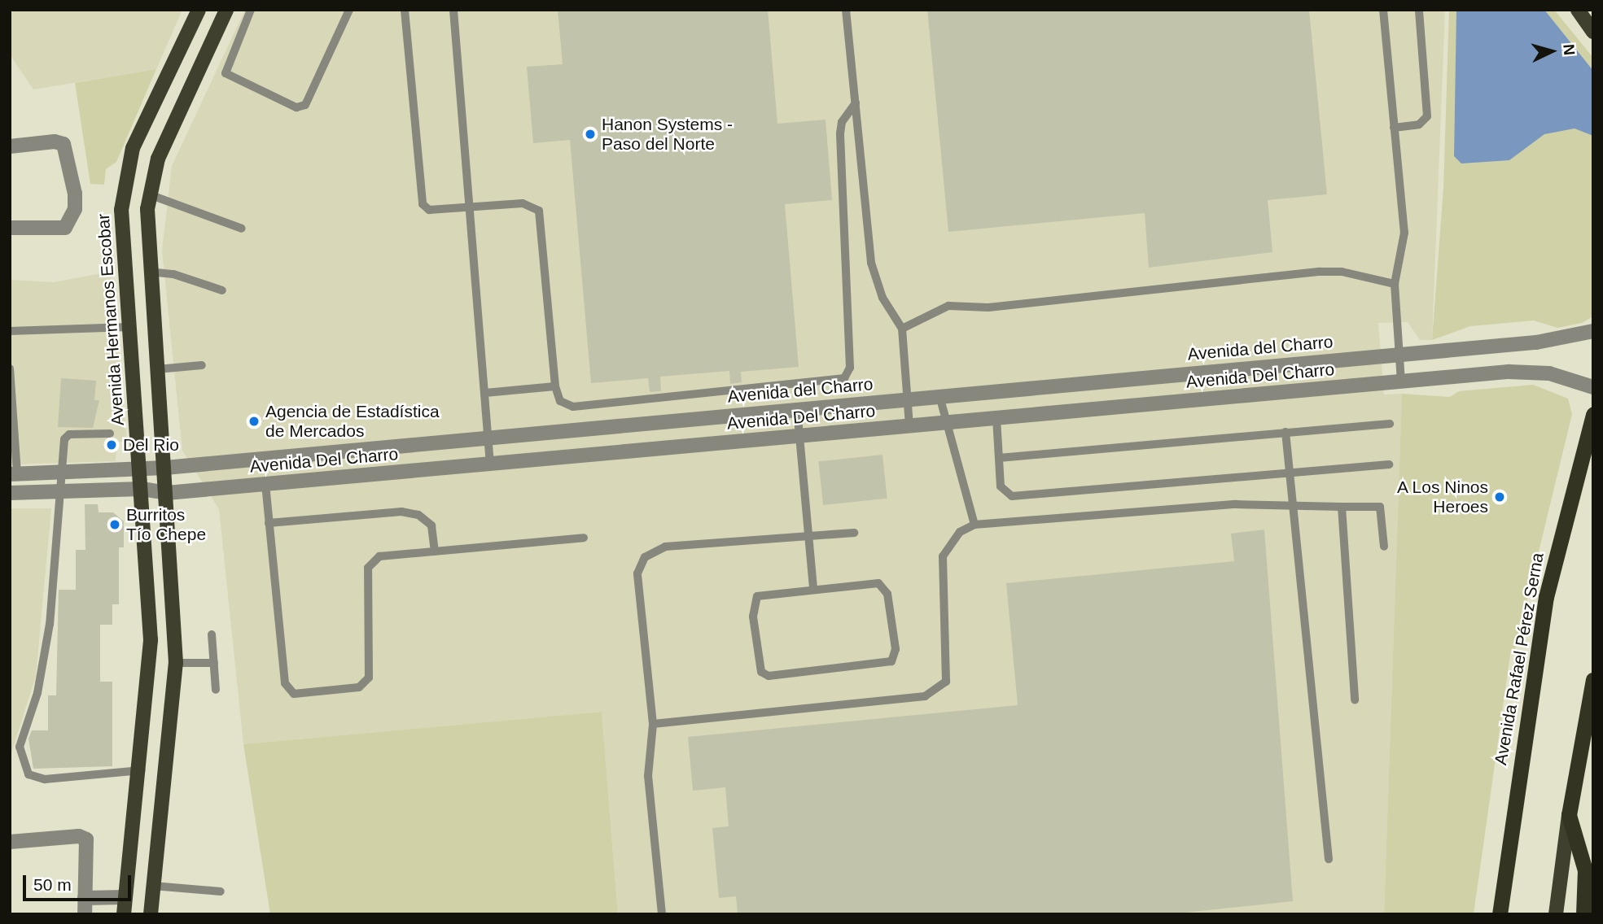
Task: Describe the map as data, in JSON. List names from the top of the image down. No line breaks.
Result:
{"streets":{"highway":["Avenida Rafael Pérez Serna"],"main road":["Avenida Hermanos Escobar"],"street":["Avenida del Charro","Avenida Del Charro"]},"crossings":[["Avenida Hermanos Escobar","Avenida del Charro"],["Avenida Hermanos Escobar","Avenida Del Charro"]],"places":["Hanon Systems - Paso del Norte","Agencia de Estadística de Mercados","Del Rio","A Los Ninos Heroes","Burritos Tío Chepe"],"scale_bar":"50 m","north":"right"}
